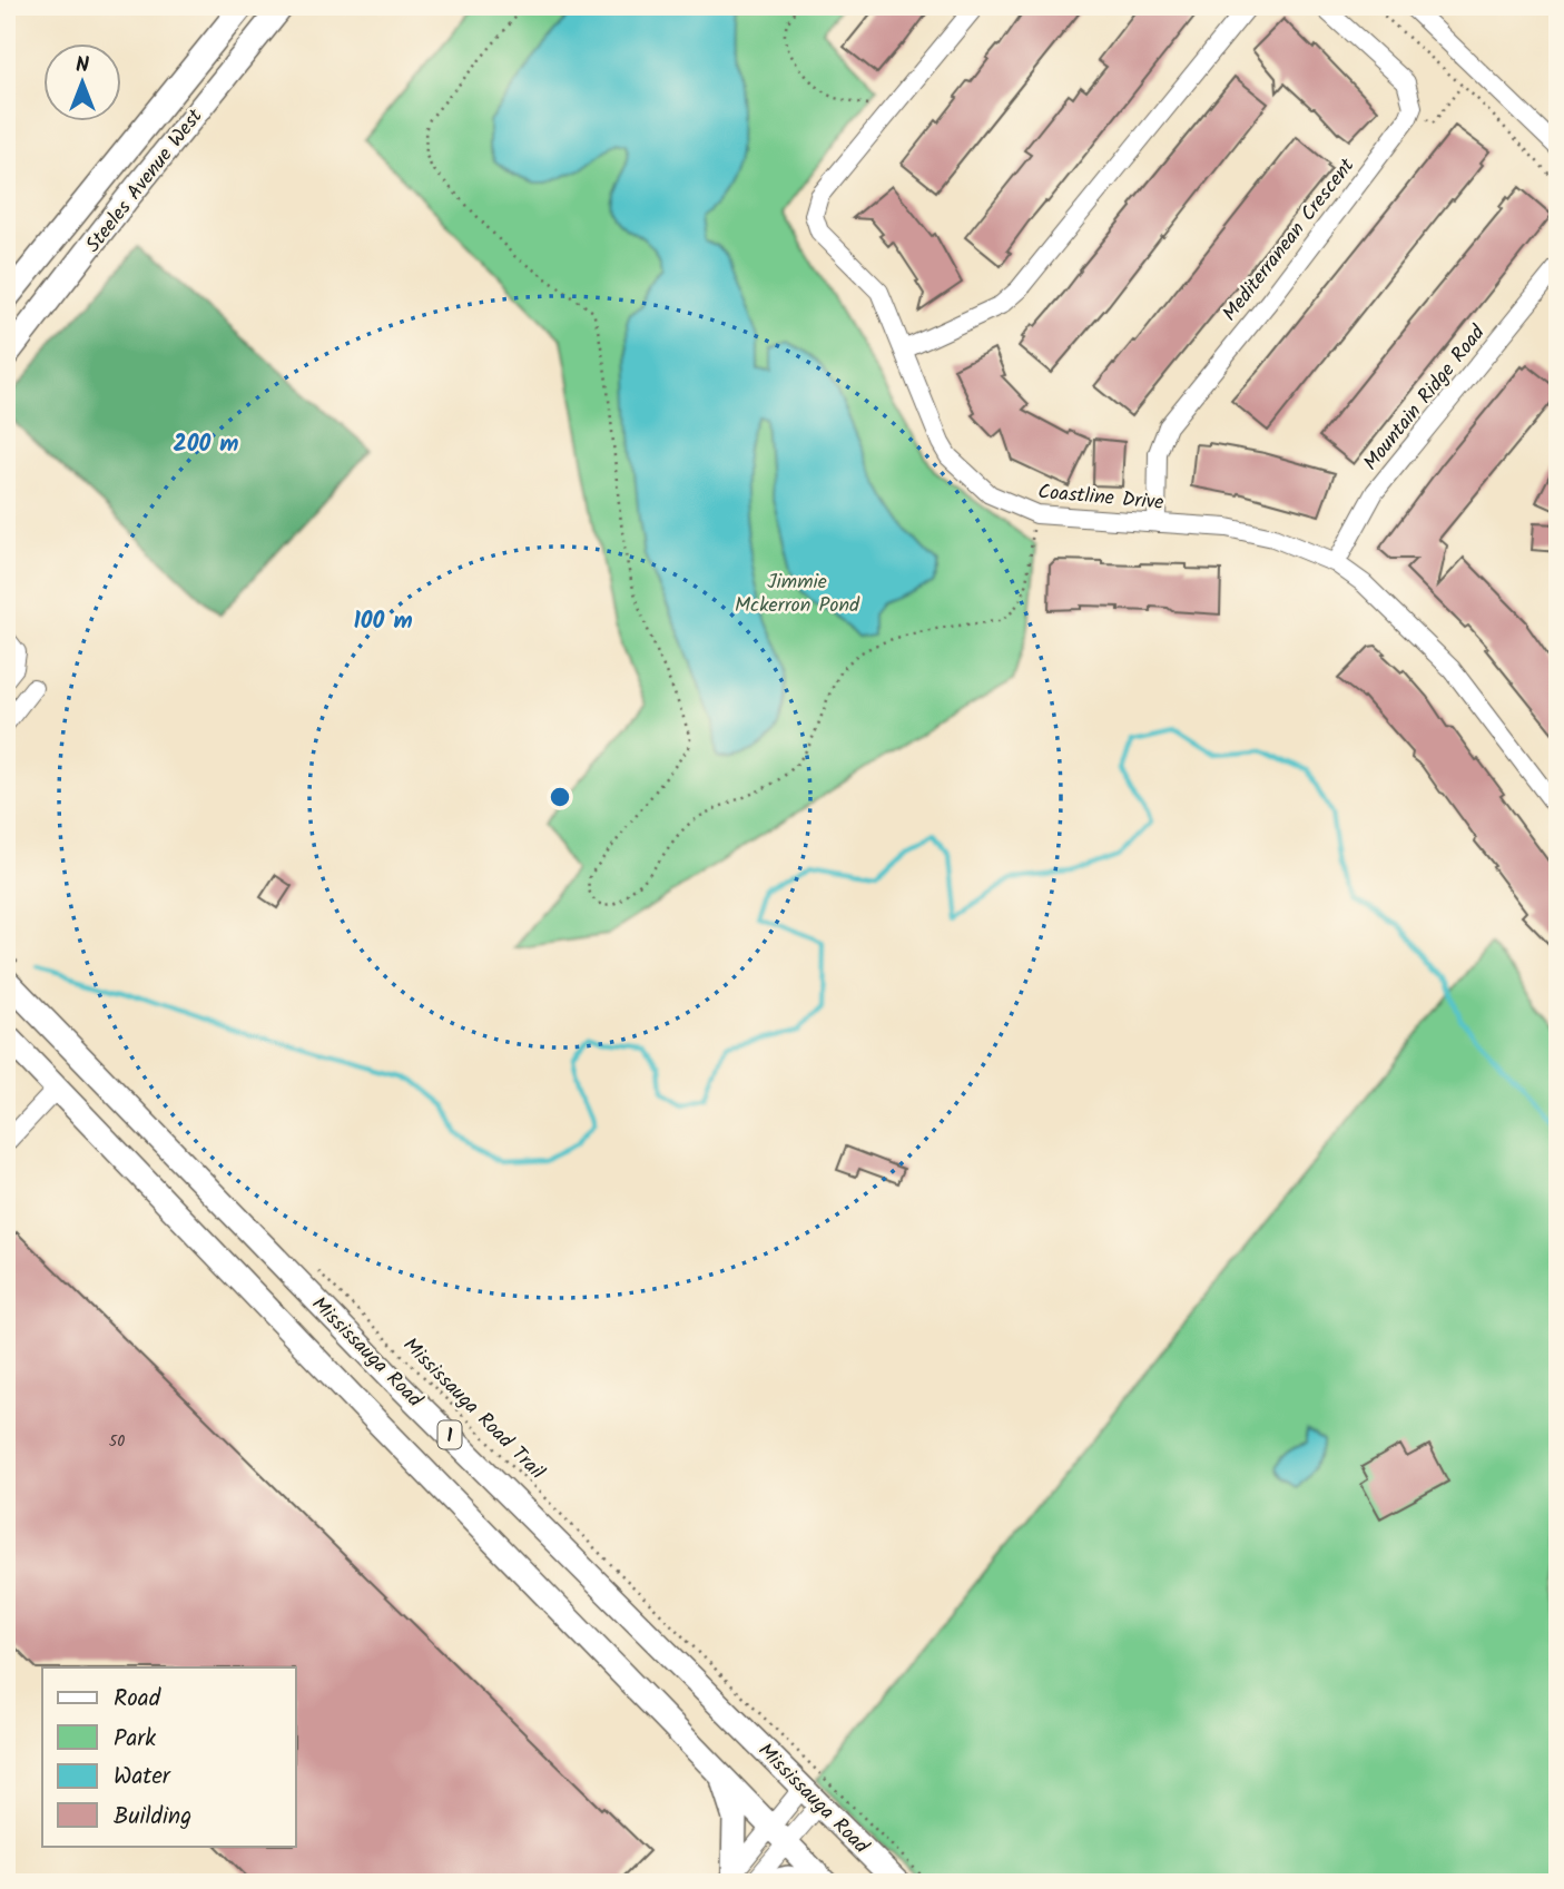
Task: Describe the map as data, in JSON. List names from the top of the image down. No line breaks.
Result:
{"streets":{"main road":["Steeles Avenue West","Mississauga Road","1"],"street":["Mediterranean Crescent","Mountain Ridge Road","Coastline Drive"],"path":["Mississauga Road Trail"]},"crossings":[["Mediterranean Crescent","Coastline Drive"],["Mountain Ridge Road","Coastline Drive"]],"parks":["Jimmie Mckerron Pond"],"house_numbers":["50"],"legend":["Road","Park","Water","Building"],"north":"top","rings":["200 m","100 m"]}
